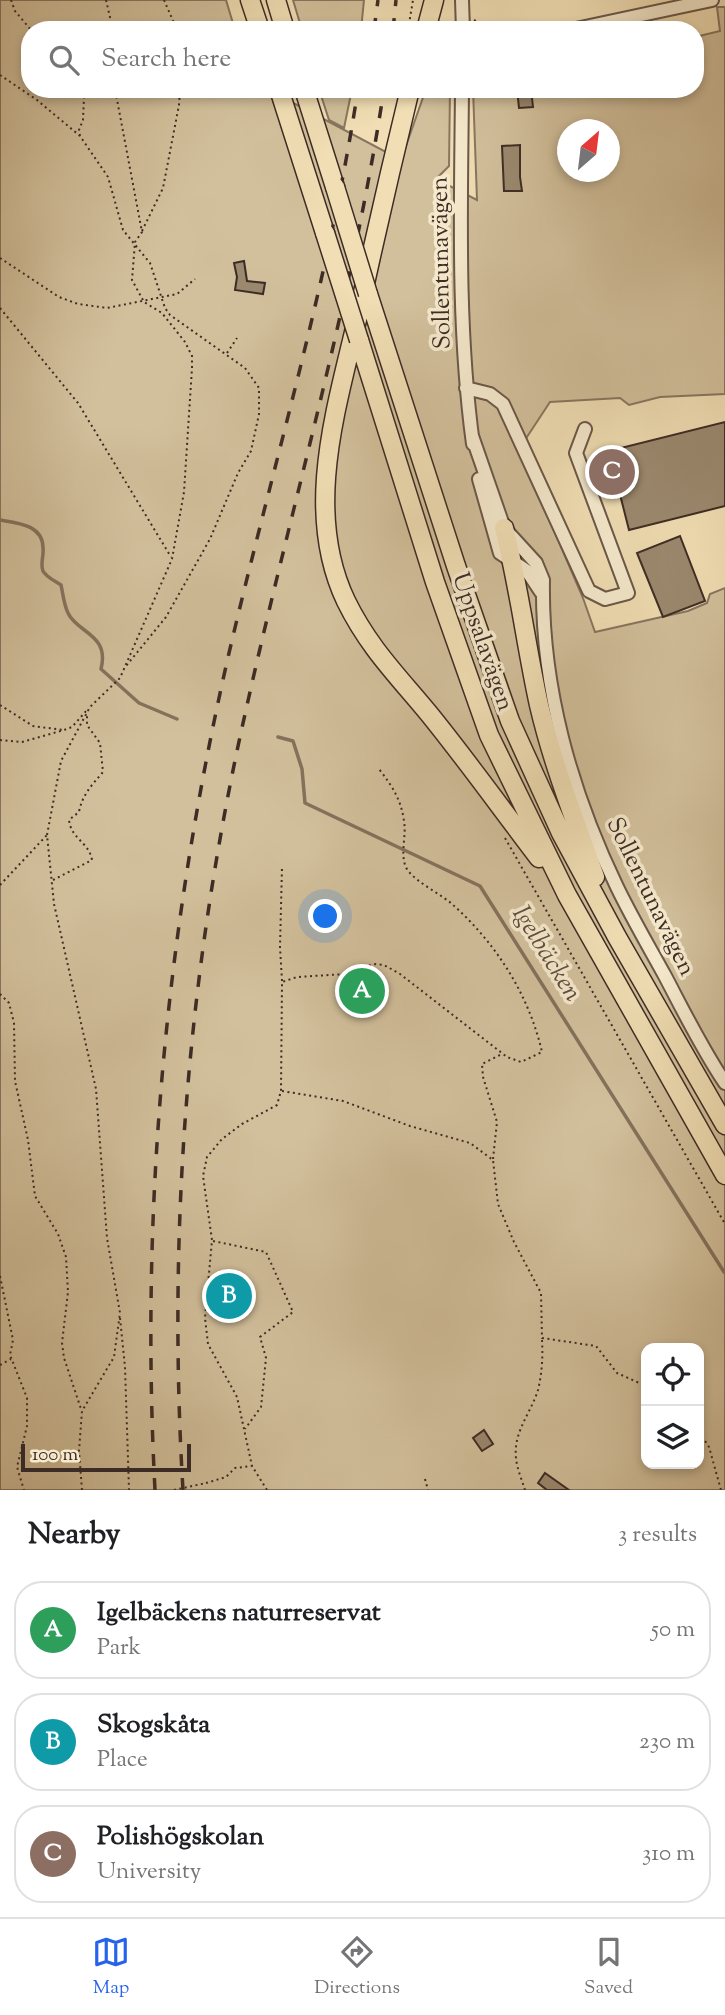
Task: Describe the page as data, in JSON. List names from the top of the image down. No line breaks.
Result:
{"streets":{"highway":["Uppsalavägen"],"street":["Sollentunavägen"]},"water":["Igelbäcken"],"scale_bar":"100 m","north":"top right","page":{"search":"Search here","pins":["C","A","B"],"scale":"100 m","heading":["Nearby","3 results"],"list":[{"mark":"A","name":"Igelbäckens naturreservat","note":"Park","value":"50 m"},{"mark":"B","name":"Skogskåta","note":"Place","value":"230 m"},{"mark":"C","name":"Polishögskolan","note":"University","value":"310 m"}],"nav":["Map","Directions","Saved"]}}
